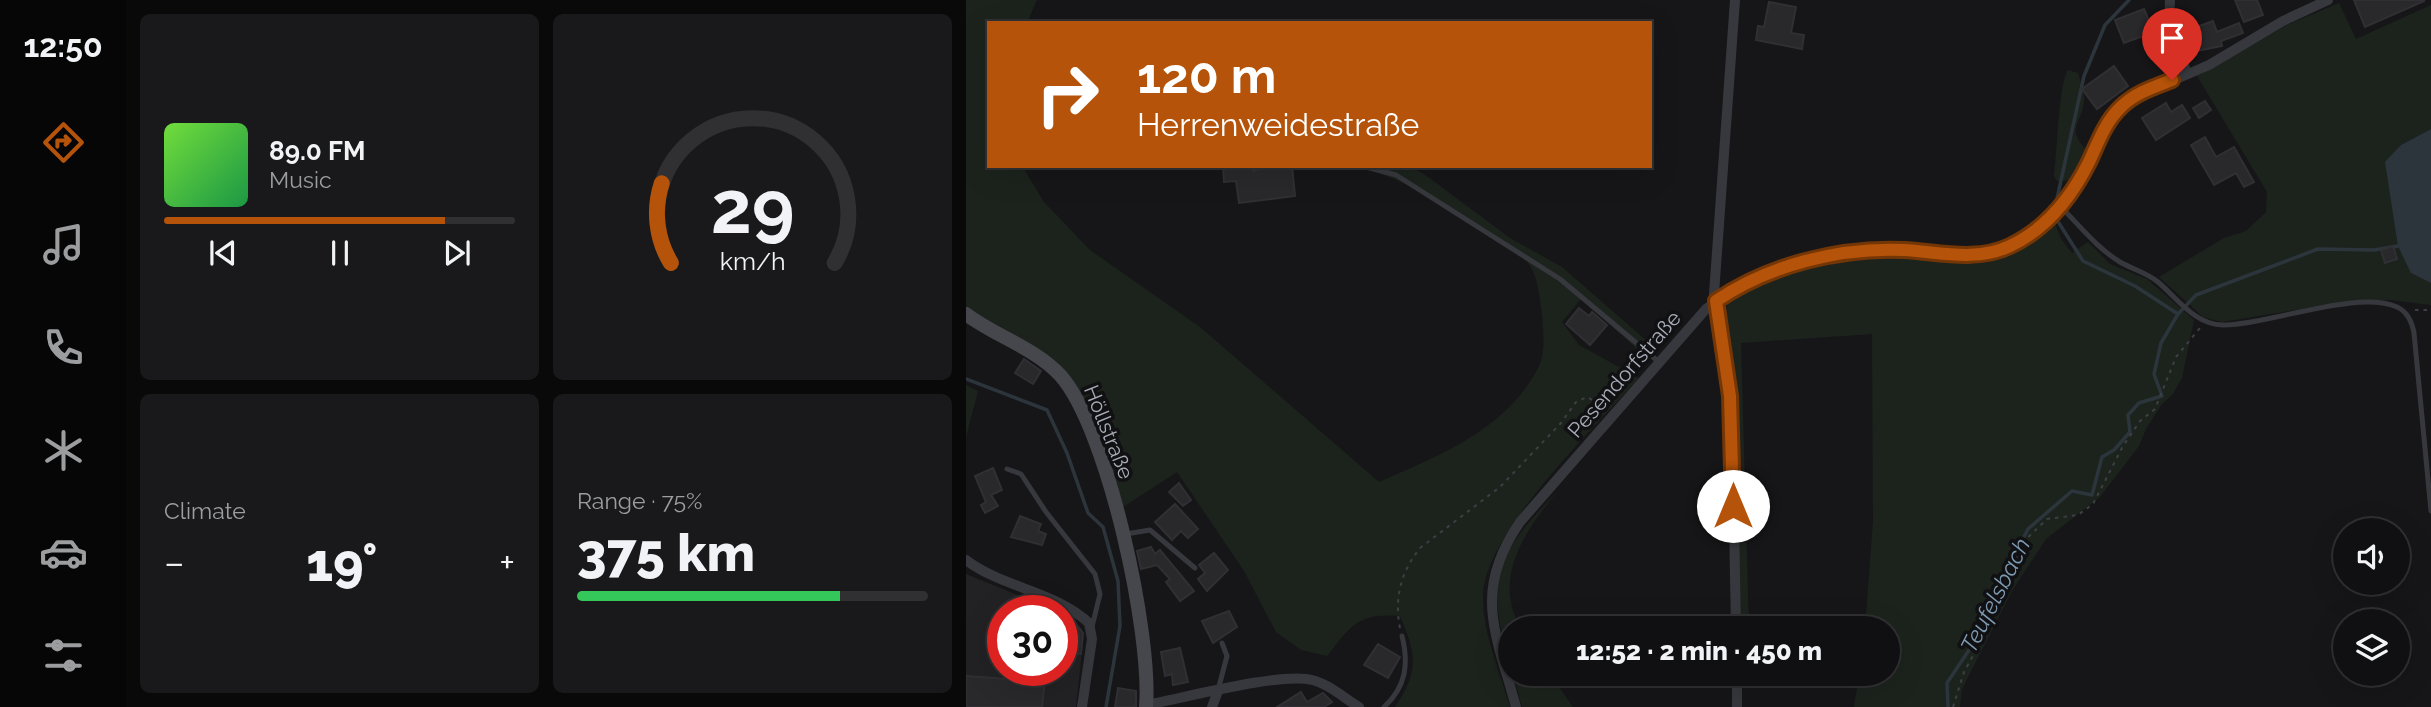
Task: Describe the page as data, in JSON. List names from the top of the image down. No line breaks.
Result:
{"streets":{"street":["Pesendorfstraße","Höllstraße"]},"water":["Teufelsbach"],"page":{"tabs":"12:50","turn":["120 m","Herrenweidestraße"],"song":["89.0 FM","Music"],"tile":["Climate",["Range · 75%","375 km"]],"heat":["−","19°","+"],"limit":"30","trip":"12:52 · 2 min · 450 m","gauge":["29","km/h"]}}
